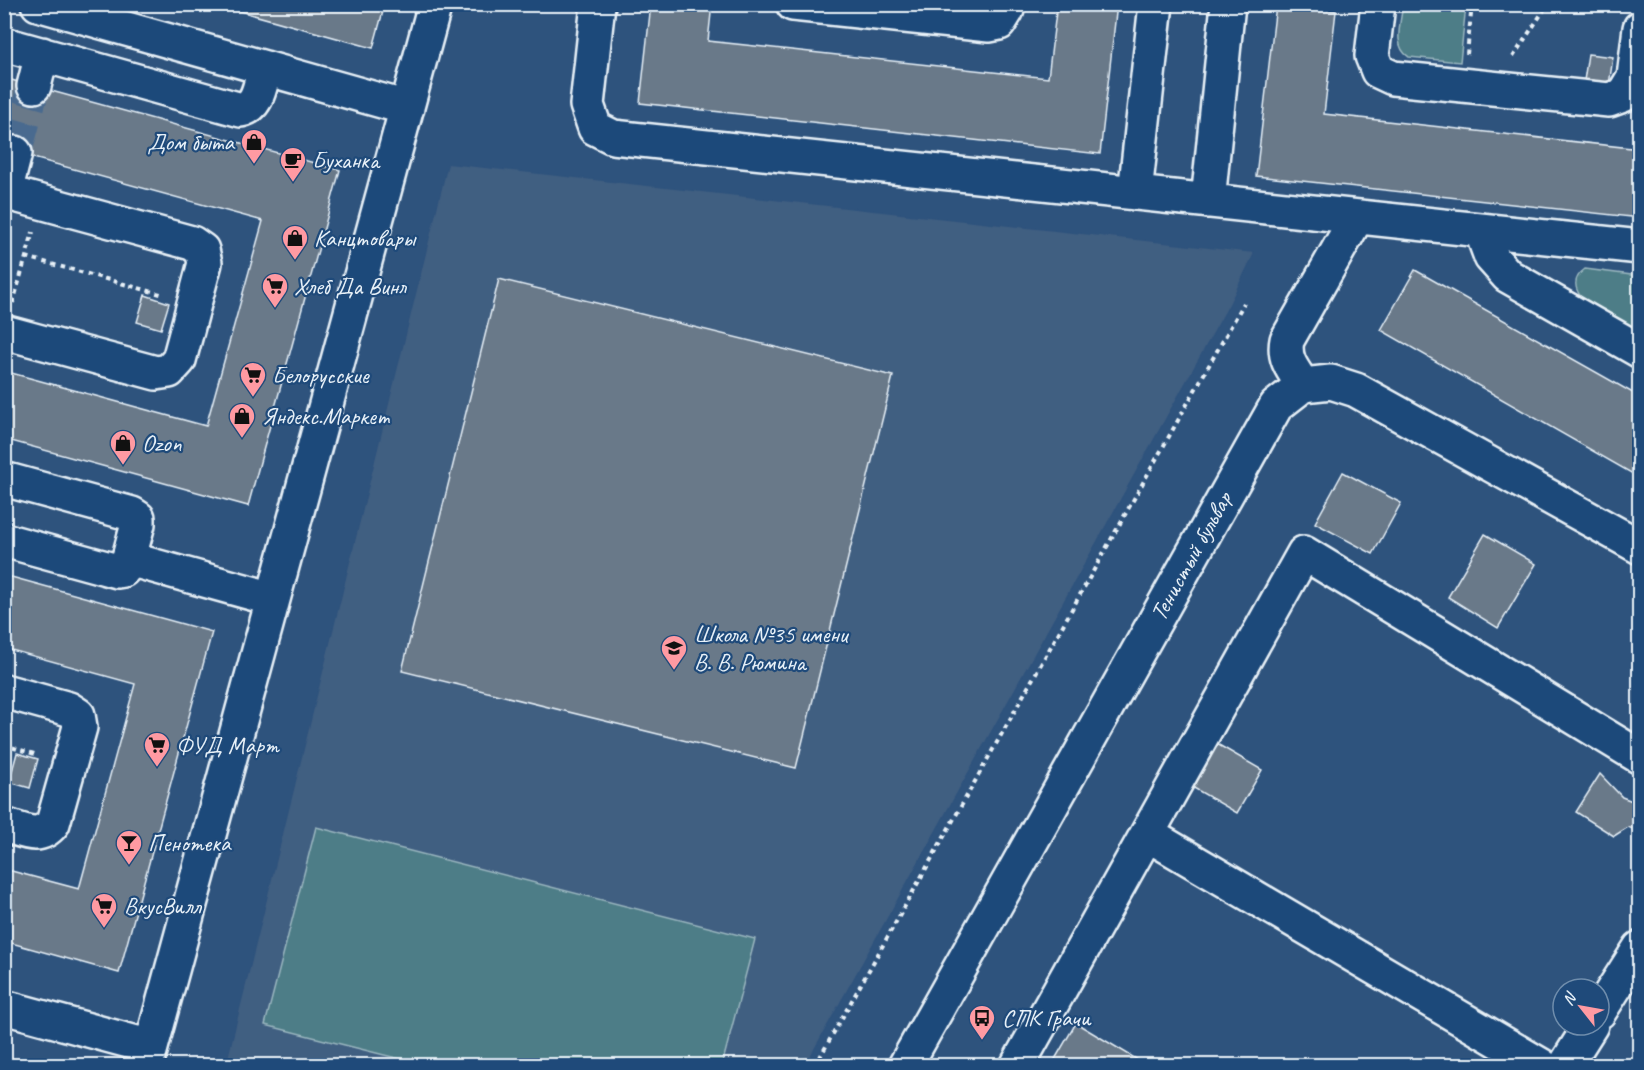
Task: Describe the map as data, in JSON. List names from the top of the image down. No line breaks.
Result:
{"streets":{"street":["Тенистый бульвар"]},"places":{"shop":["Дом быта","Канцтовары","Яндекс.Маркет","Ozon"],"cafe":["Буханка"],"supermarket":["Хлеб Да Винл","Белорусские","ФУД Март","ВкусВилл"],"school or university":["Школа №35 имени В. В. Рюмина"],"bar":["Пенотека"],"bus stop":["СПК Грачи"]},"north":"top left"}
